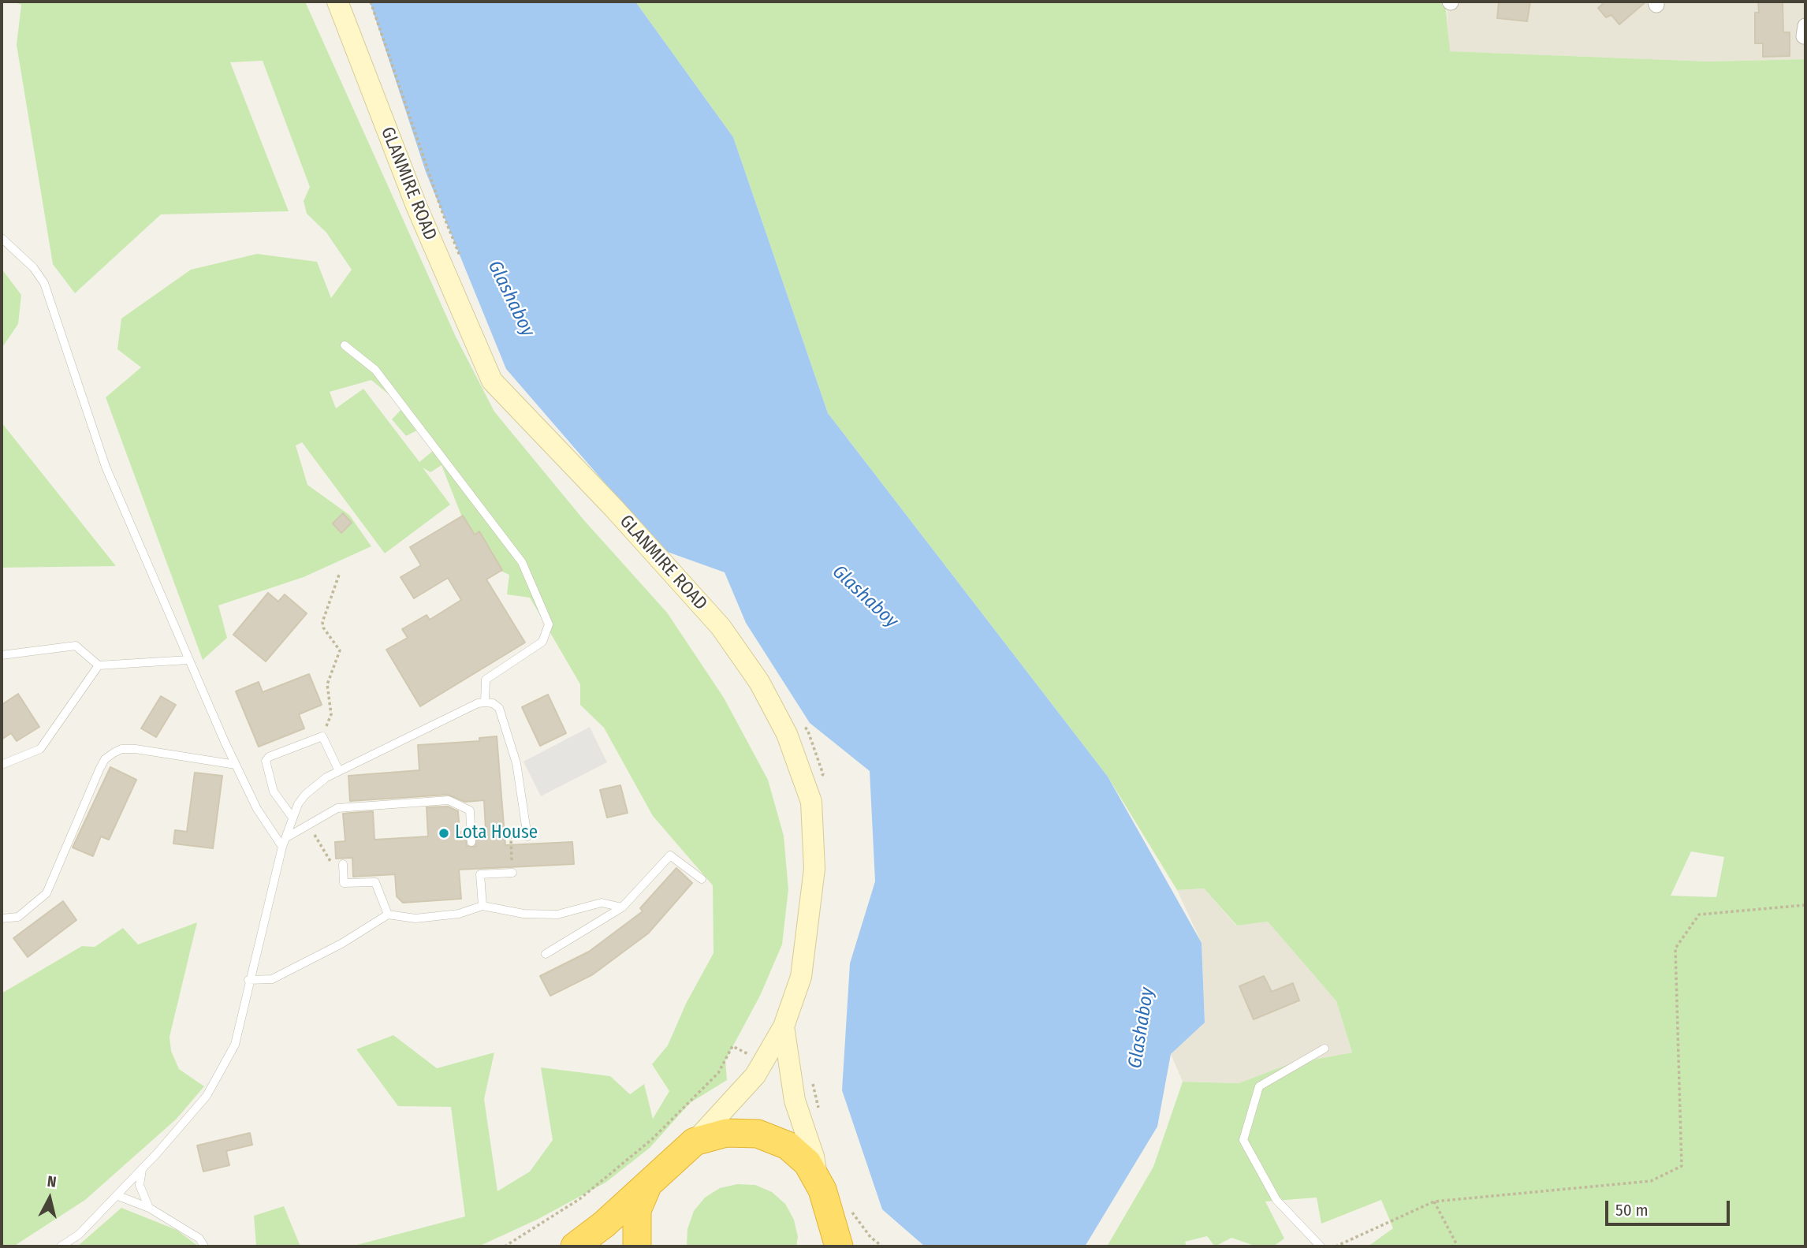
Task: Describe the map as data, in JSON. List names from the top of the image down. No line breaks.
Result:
{"streets":{"main road":["GLANMIRE ROAD"]},"water":["Glashaboy"],"places":["Lota House"],"scale_bar":"50 m","north":"top"}
